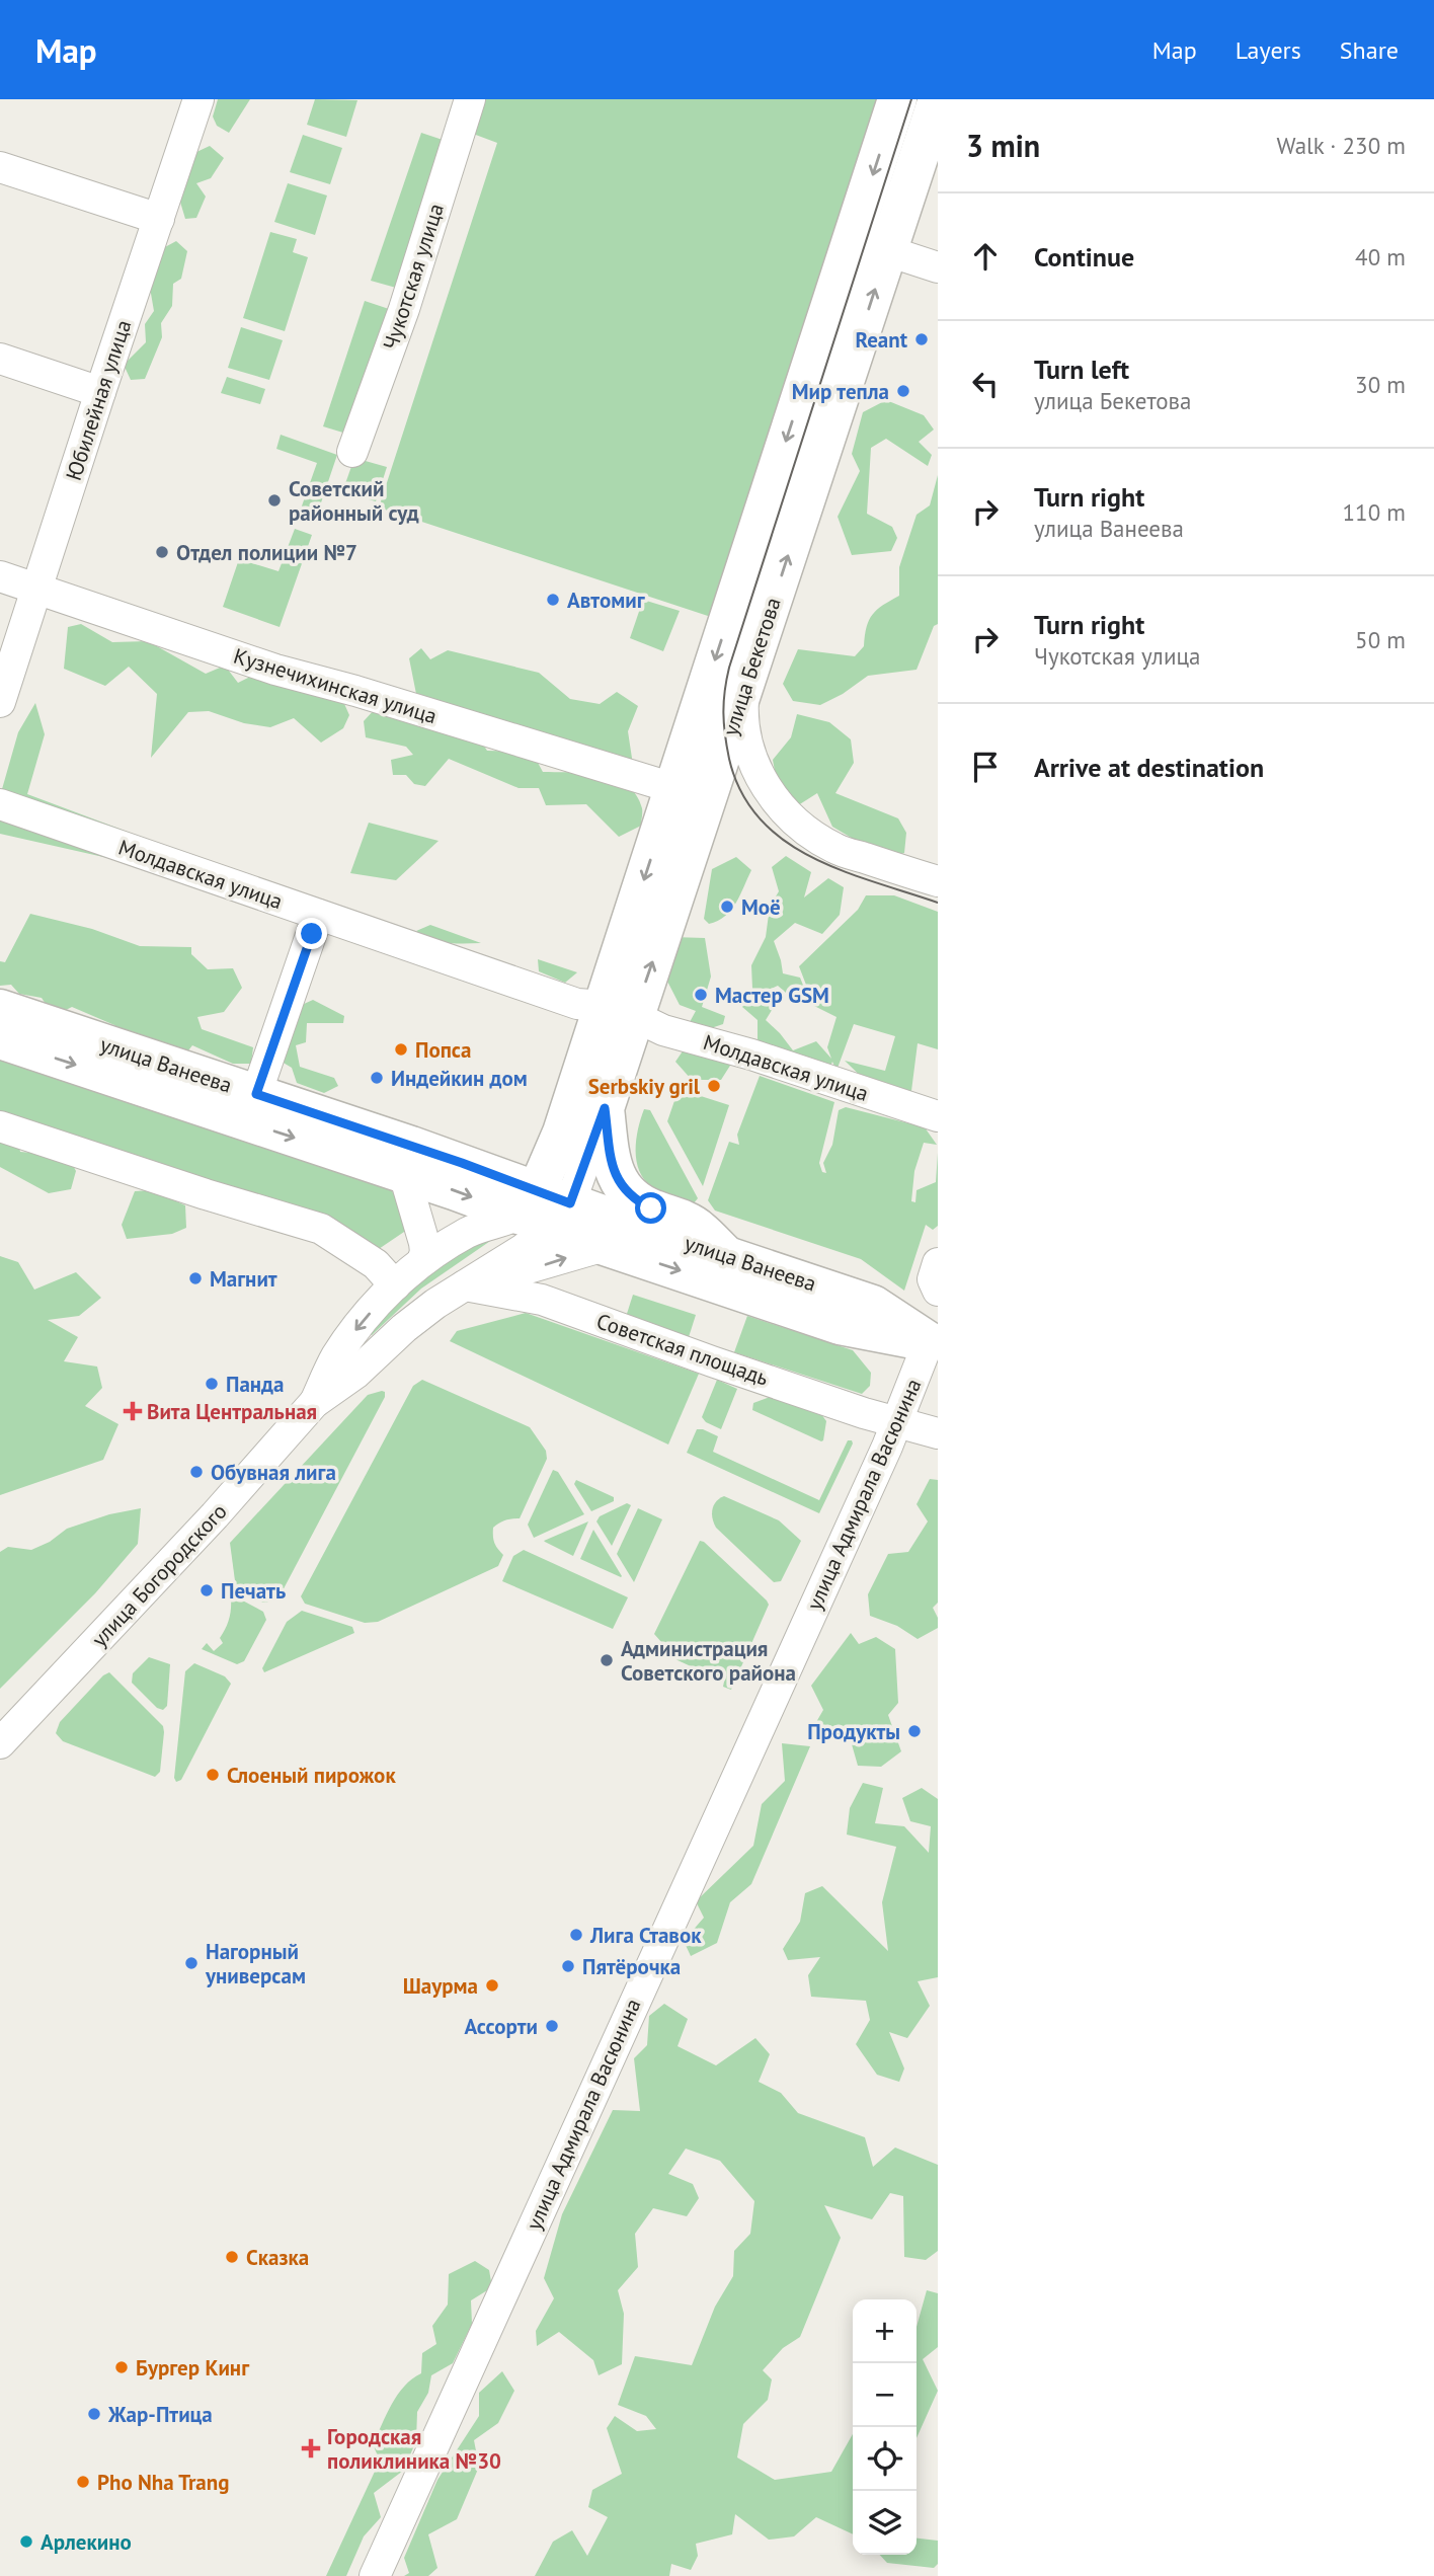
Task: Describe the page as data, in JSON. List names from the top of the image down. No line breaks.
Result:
{"streets":{"main road":["улица Бекетова","улица Ванеева"],"street":["Чукотская улица","Юбилейная улица","Кузнечихинская улица","Молдавская улица","Советская площадь","улица Адмирала Васюнина","улица Богородского"]},"crossings":[["Юбилейная улица","Кузнечихинская улица"],["улица Бекетова","Кузнечихинская улица"],["улица Бекетова","Молдавская улица"],["улица Бекетова","улица Ванеева"],["улица Бекетова","улица Богородского"],["улица Ванеева","улица Адмирала Васюнина"],["улица Ванеева","улица Богородского"],["Советская площадь","улица Адмирала Васюнина"],["Советская площадь","улица Богородского"]],"places":{"other":["Reant","Мир тепла","Советский районный суд","Отдел полиции №7","Автомиг","Моё","Мастер GSM","Попса","Индейкин дом","Serbskiy gril","Магнит","Панда","Обувная лига","Печать","Администрация Советского района","Продукты","Слоеный пирожок","Лига Ставок","Нагорный универсам","Пятёрочка","Шаурма","Ассорти","Сказка","Бургер Кинг","Жар-Птица","Pho Nha Trang","Арлекино"],"health":["Вита Центральная","Городская поликлиника №30"]},"page":{"header":"Map","nav":["Map","Layers","Share"],"heading":["3 min","Walk · 230 m"],"list":[["Continue","40 m"],["Turn left","улица Бекетова","30 m"],["Turn right","улица Ванеева","110 m"],["Turn right","Чукотская улица","50 m"],"Arrive at destination"],"map_buttons":["+","−"]}}
